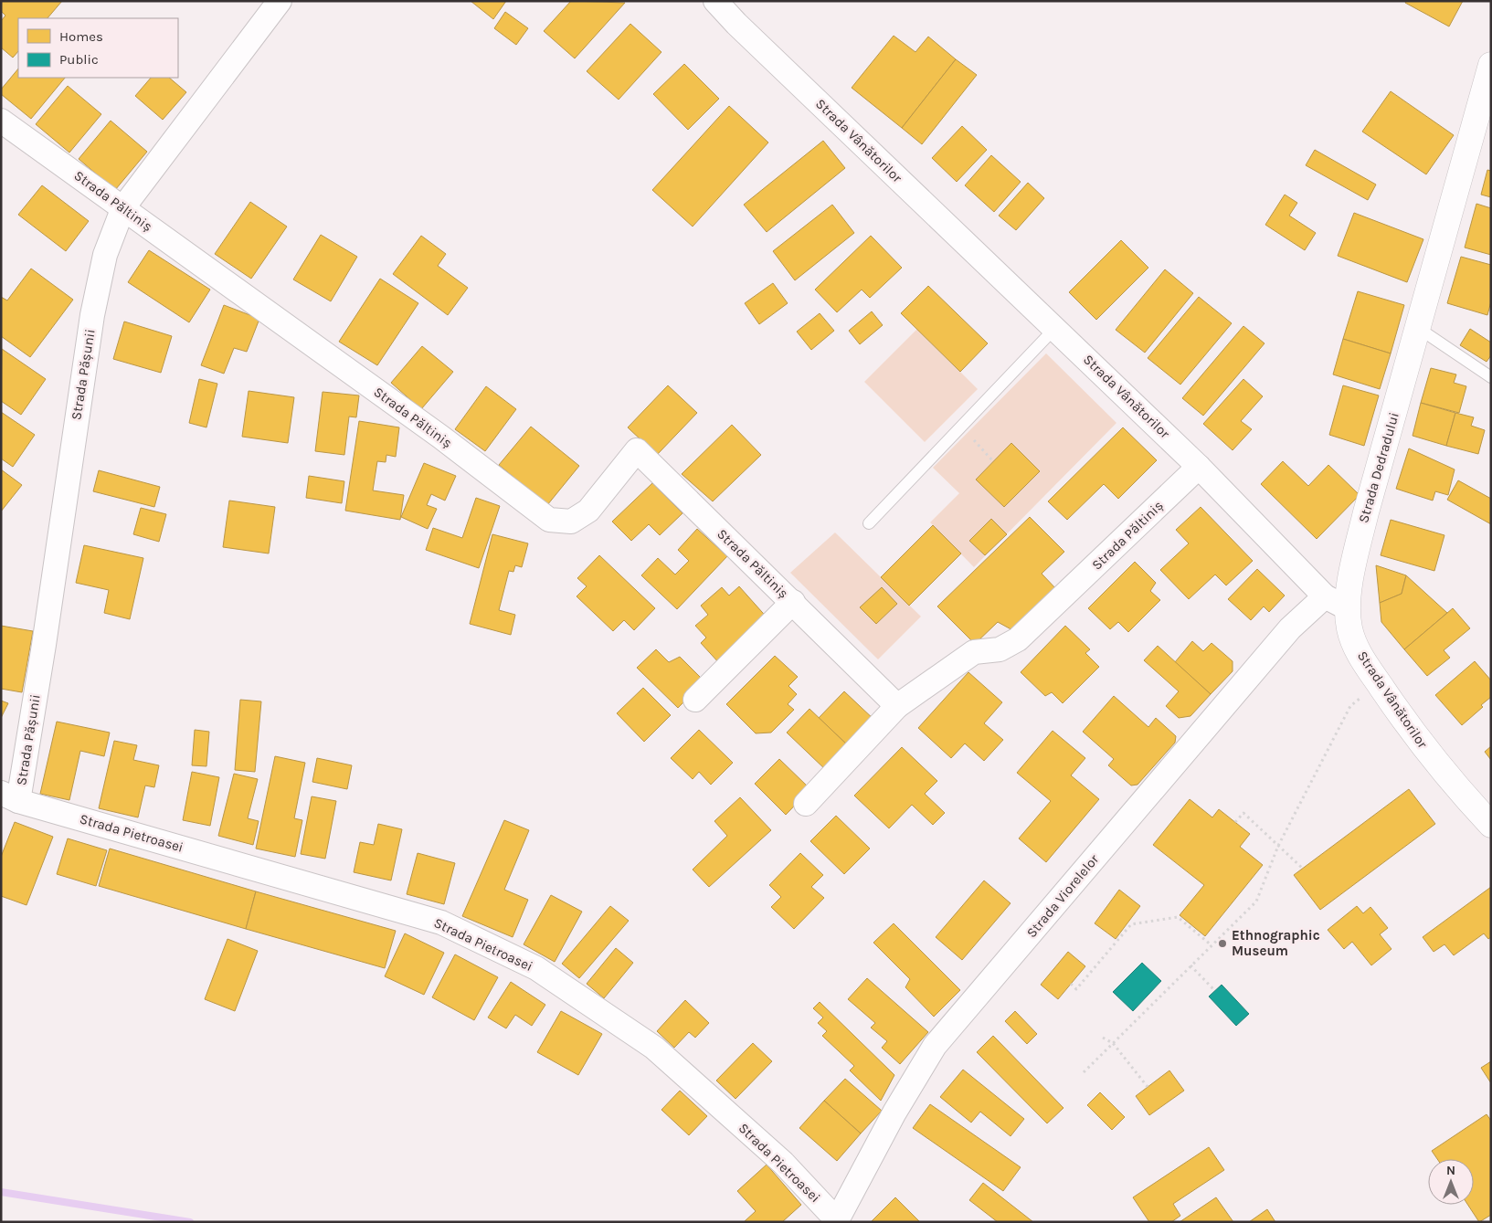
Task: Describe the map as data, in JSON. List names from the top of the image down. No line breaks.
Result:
{"streets":{"main road":["Strada Vânătorilor","Strada Dedradului"],"street":["Strada Păltiniș","Strada Pășunii","Strada Pietroasei","Strada Viorelelor"]},"crossings":[["Strada Vânătorilor","Strada Păltiniș"],["Strada Vânătorilor","Strada Dedradului"],["Strada Vânătorilor","Strada Viorelelor"],["Strada Păltiniș","Strada Pășunii"],["Strada Pășunii","Strada Pietroasei"],["Strada Pietroasei","Strada Viorelelor"]],"places":["Ethnographic Museum"],"legend":["Homes","Public"],"north":"top"}
